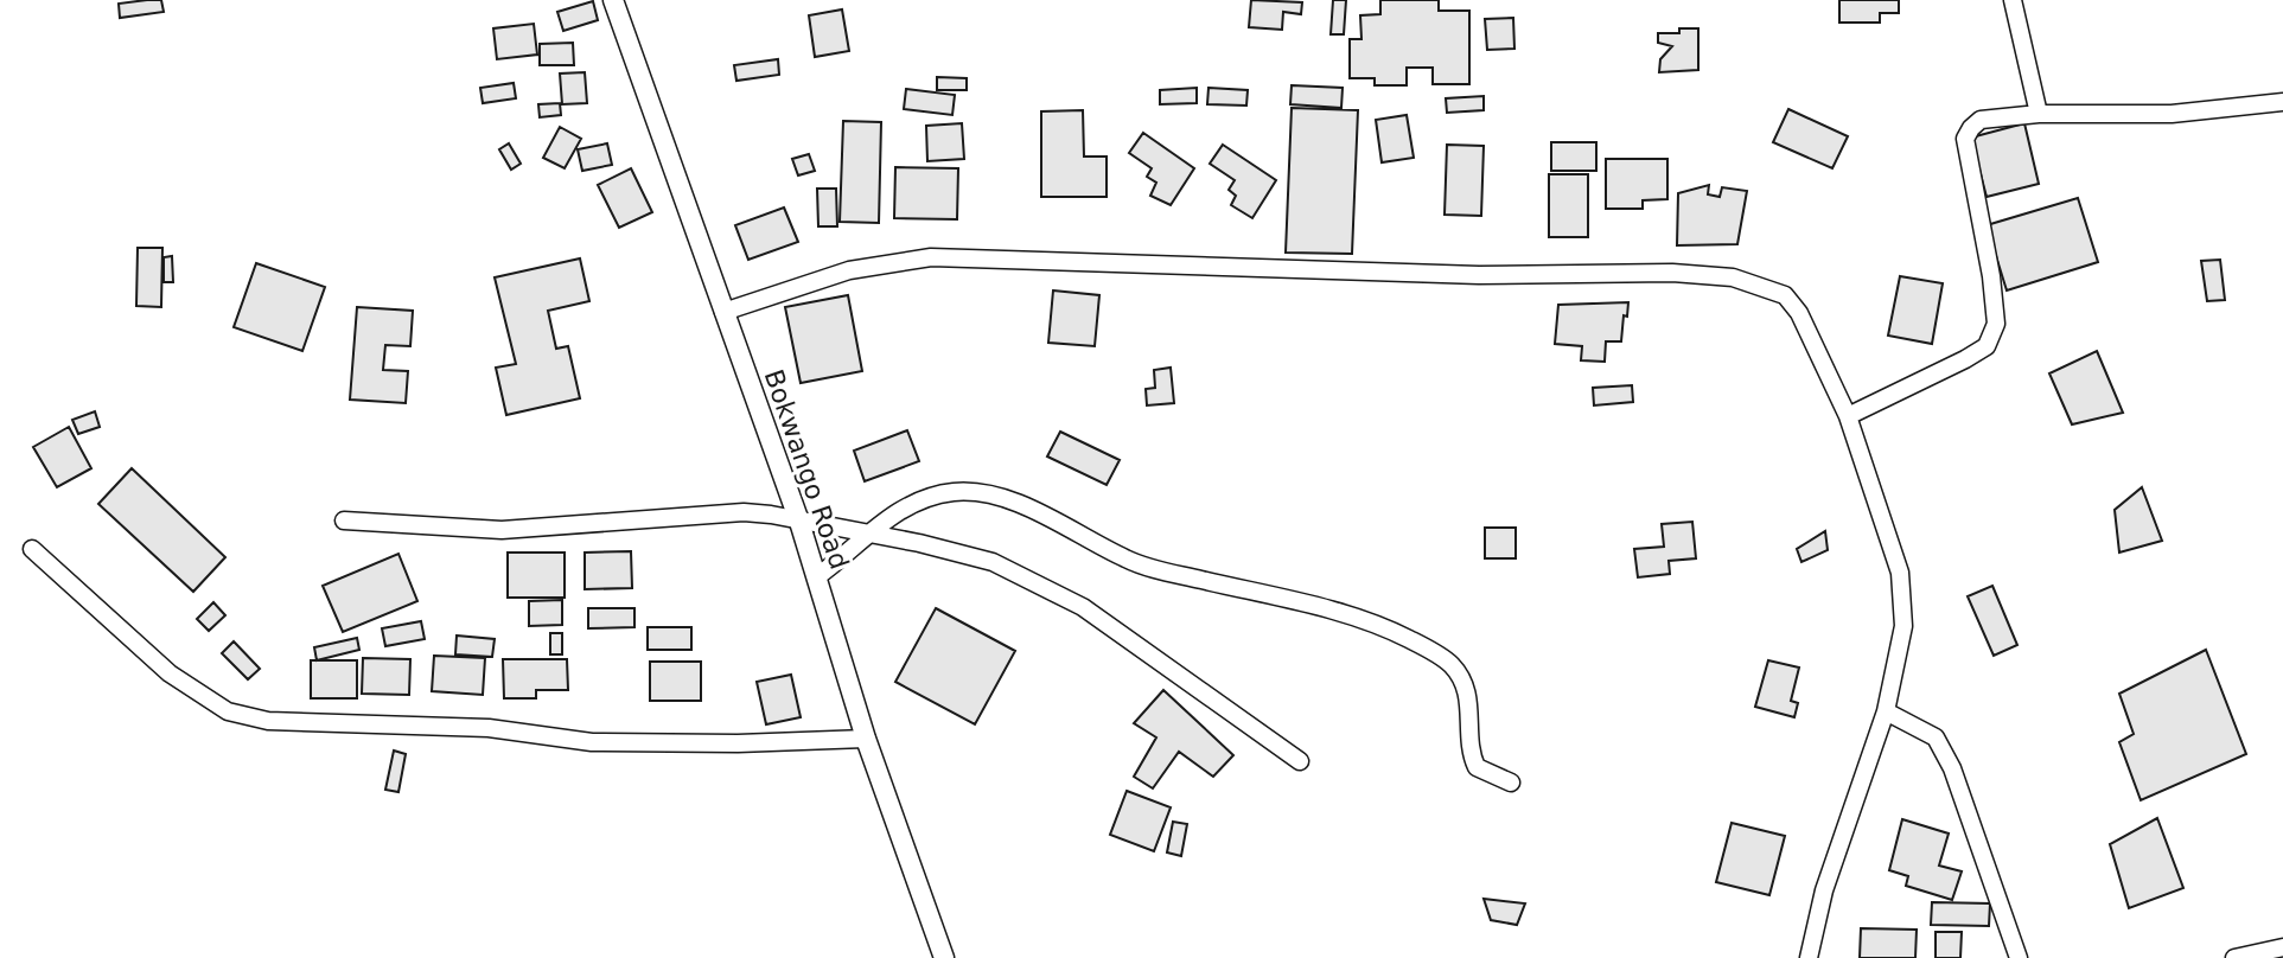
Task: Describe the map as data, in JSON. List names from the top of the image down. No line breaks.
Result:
{"streets":{"street":["Bokwango Road"]}}
